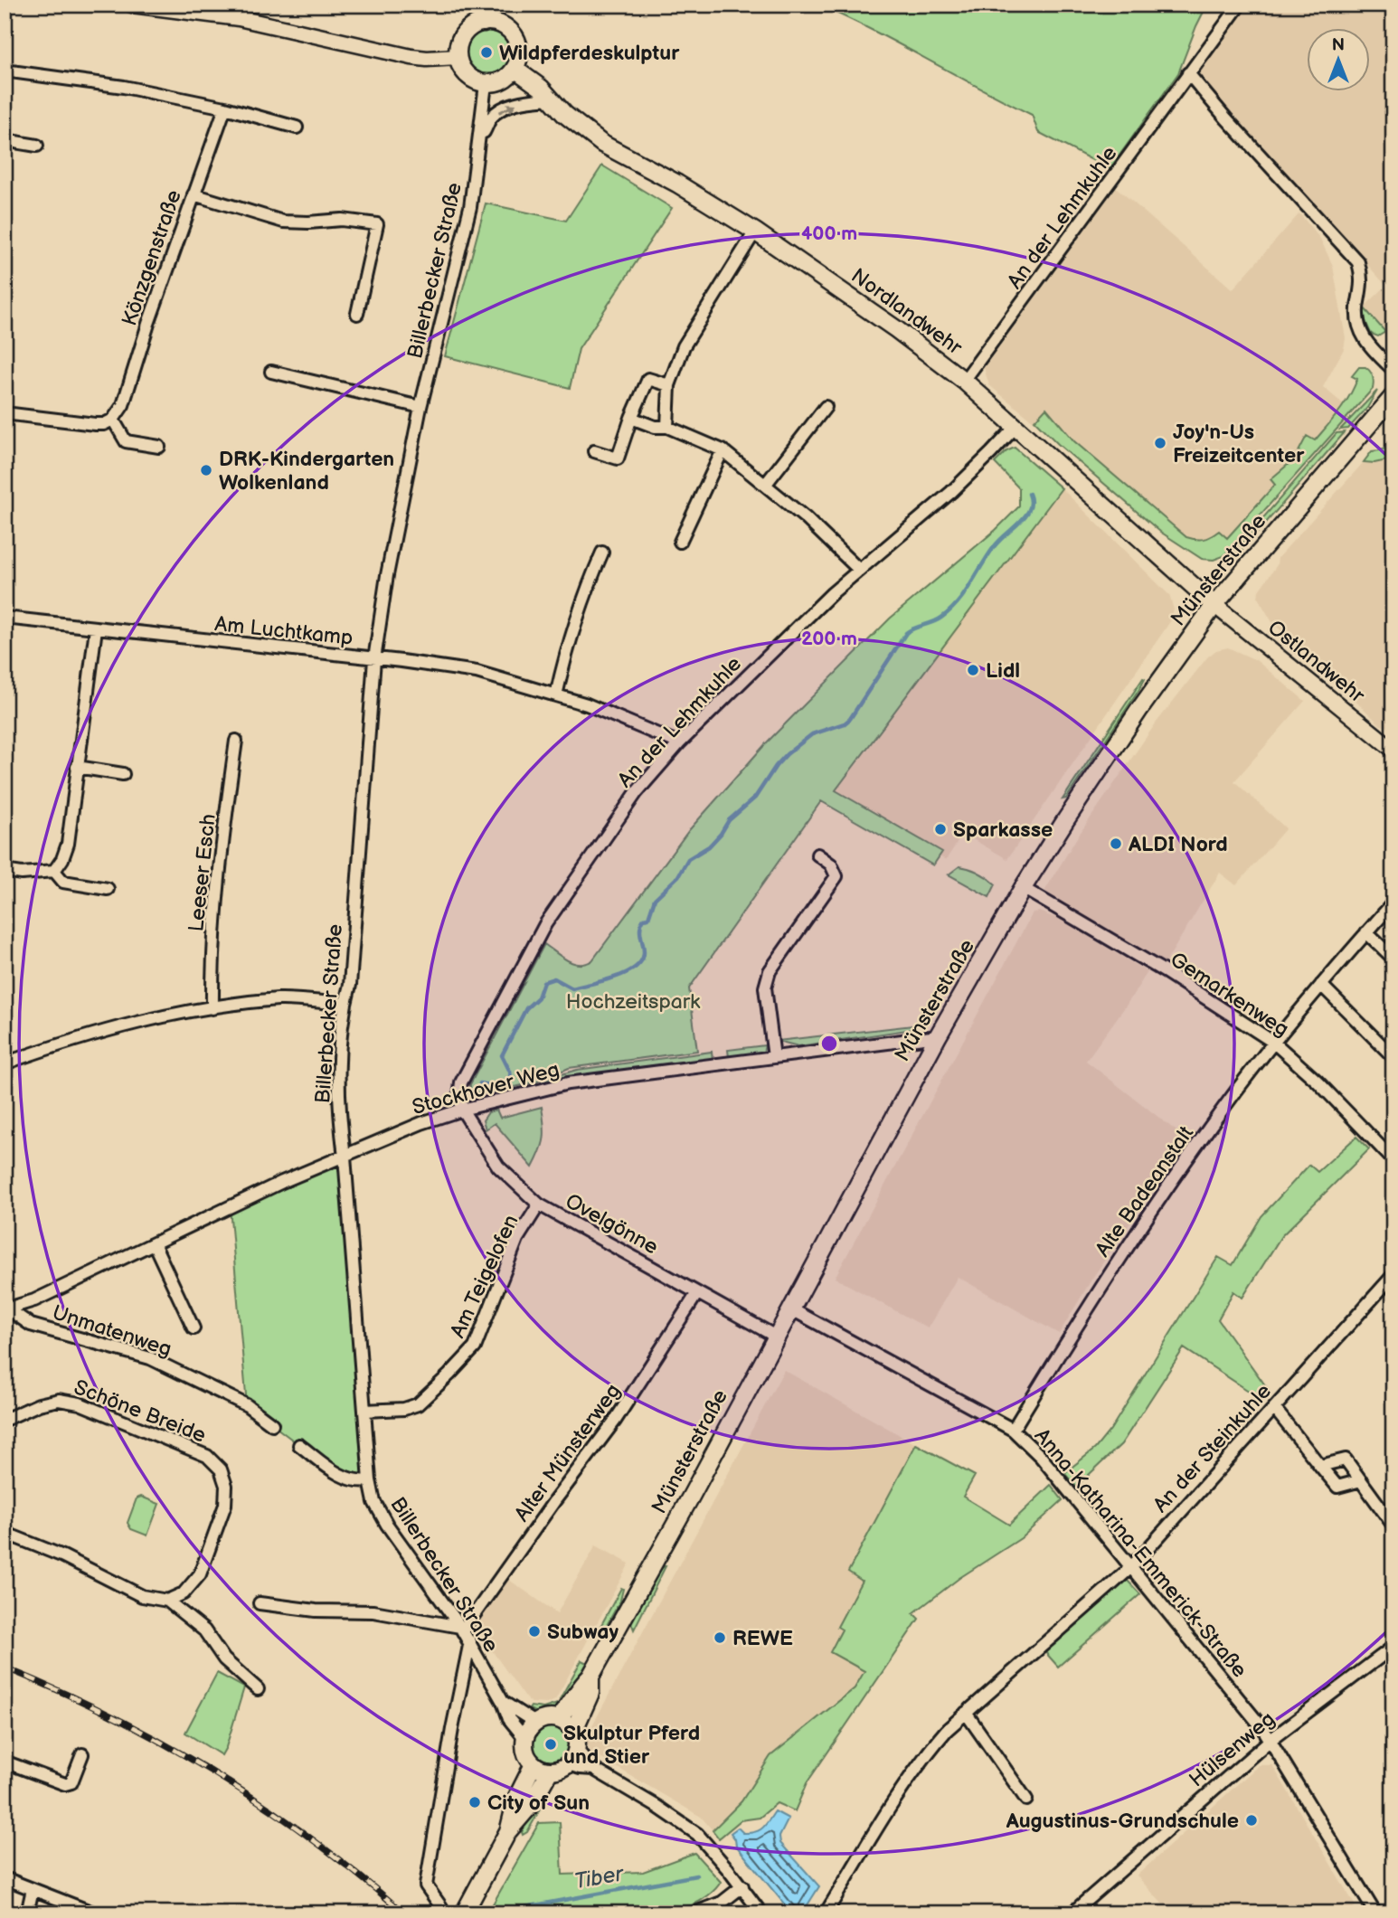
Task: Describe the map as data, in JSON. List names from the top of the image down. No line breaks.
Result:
{"streets":{"main road":["Nordlandwehr","Münsterstraße"],"street":["An der Lehmkuhle","Könzgenstraße","Billerbecker Straße","Am Luchtkamp","Ostlandwehr","Leeser Esch","Gemarkenweg","Stockhover Weg","Alte Badeanstalt","Ovelgönne","Am Teigelofen","Unmatenweg","Schöne Breide","An der Steinkuhle","Alter Münsterweg","Anna-Katharina-Emmerick-Straße","Hülsenweg"]},"crossings":[["An der Lehmkuhle","Nordlandwehr"],["An der Lehmkuhle","Am Luchtkamp"],["An der Lehmkuhle","Stockhover Weg"],["An der Lehmkuhle","Ovelgönne"],["Billerbecker Straße","Nordlandwehr"],["Billerbecker Straße","Münsterstraße"],["Billerbecker Straße","Am Luchtkamp"],["Billerbecker Straße","Stockhover Weg"],["Billerbecker Straße","Am Teigelofen"],["Billerbecker Straße","Alter Münsterweg"],["Nordlandwehr","Münsterstraße"],["Nordlandwehr","Ostlandwehr"],["Münsterstraße","Ostlandwehr"],["Münsterstraße","Gemarkenweg"],["Münsterstraße","Stockhover Weg"],["Münsterstraße","Ovelgönne"],["Münsterstraße","Anna-Katharina-Emmerick-Straße"],["Gemarkenweg","Alte Badeanstalt"],["Stockhover Weg","Ovelgönne"],["Stockhover Weg","Unmatenweg"],["Alte Badeanstalt","Anna-Katharina-Emmerick-Straße"],["Ovelgönne","Am Teigelofen"],["Ovelgönne","Alter Münsterweg"],["An der Steinkuhle","Anna-Katharina-Emmerick-Straße"],["Anna-Katharina-Emmerick-Straße","Hülsenweg"]],"water":["Tiber"],"parks":["Hochzeitspark"],"places":["Wildpferdeskulptur","Joy'n-Us Freizeitcenter","DRK-Kindergarten Wolkenland","Lidl","Sparkasse","ALDI Nord","Subway","REWE","Skulptur Pferd und Stier","City of Sun","Augustinus-Grundschule"],"north":"top","rings":["400 m","200 m"]}
